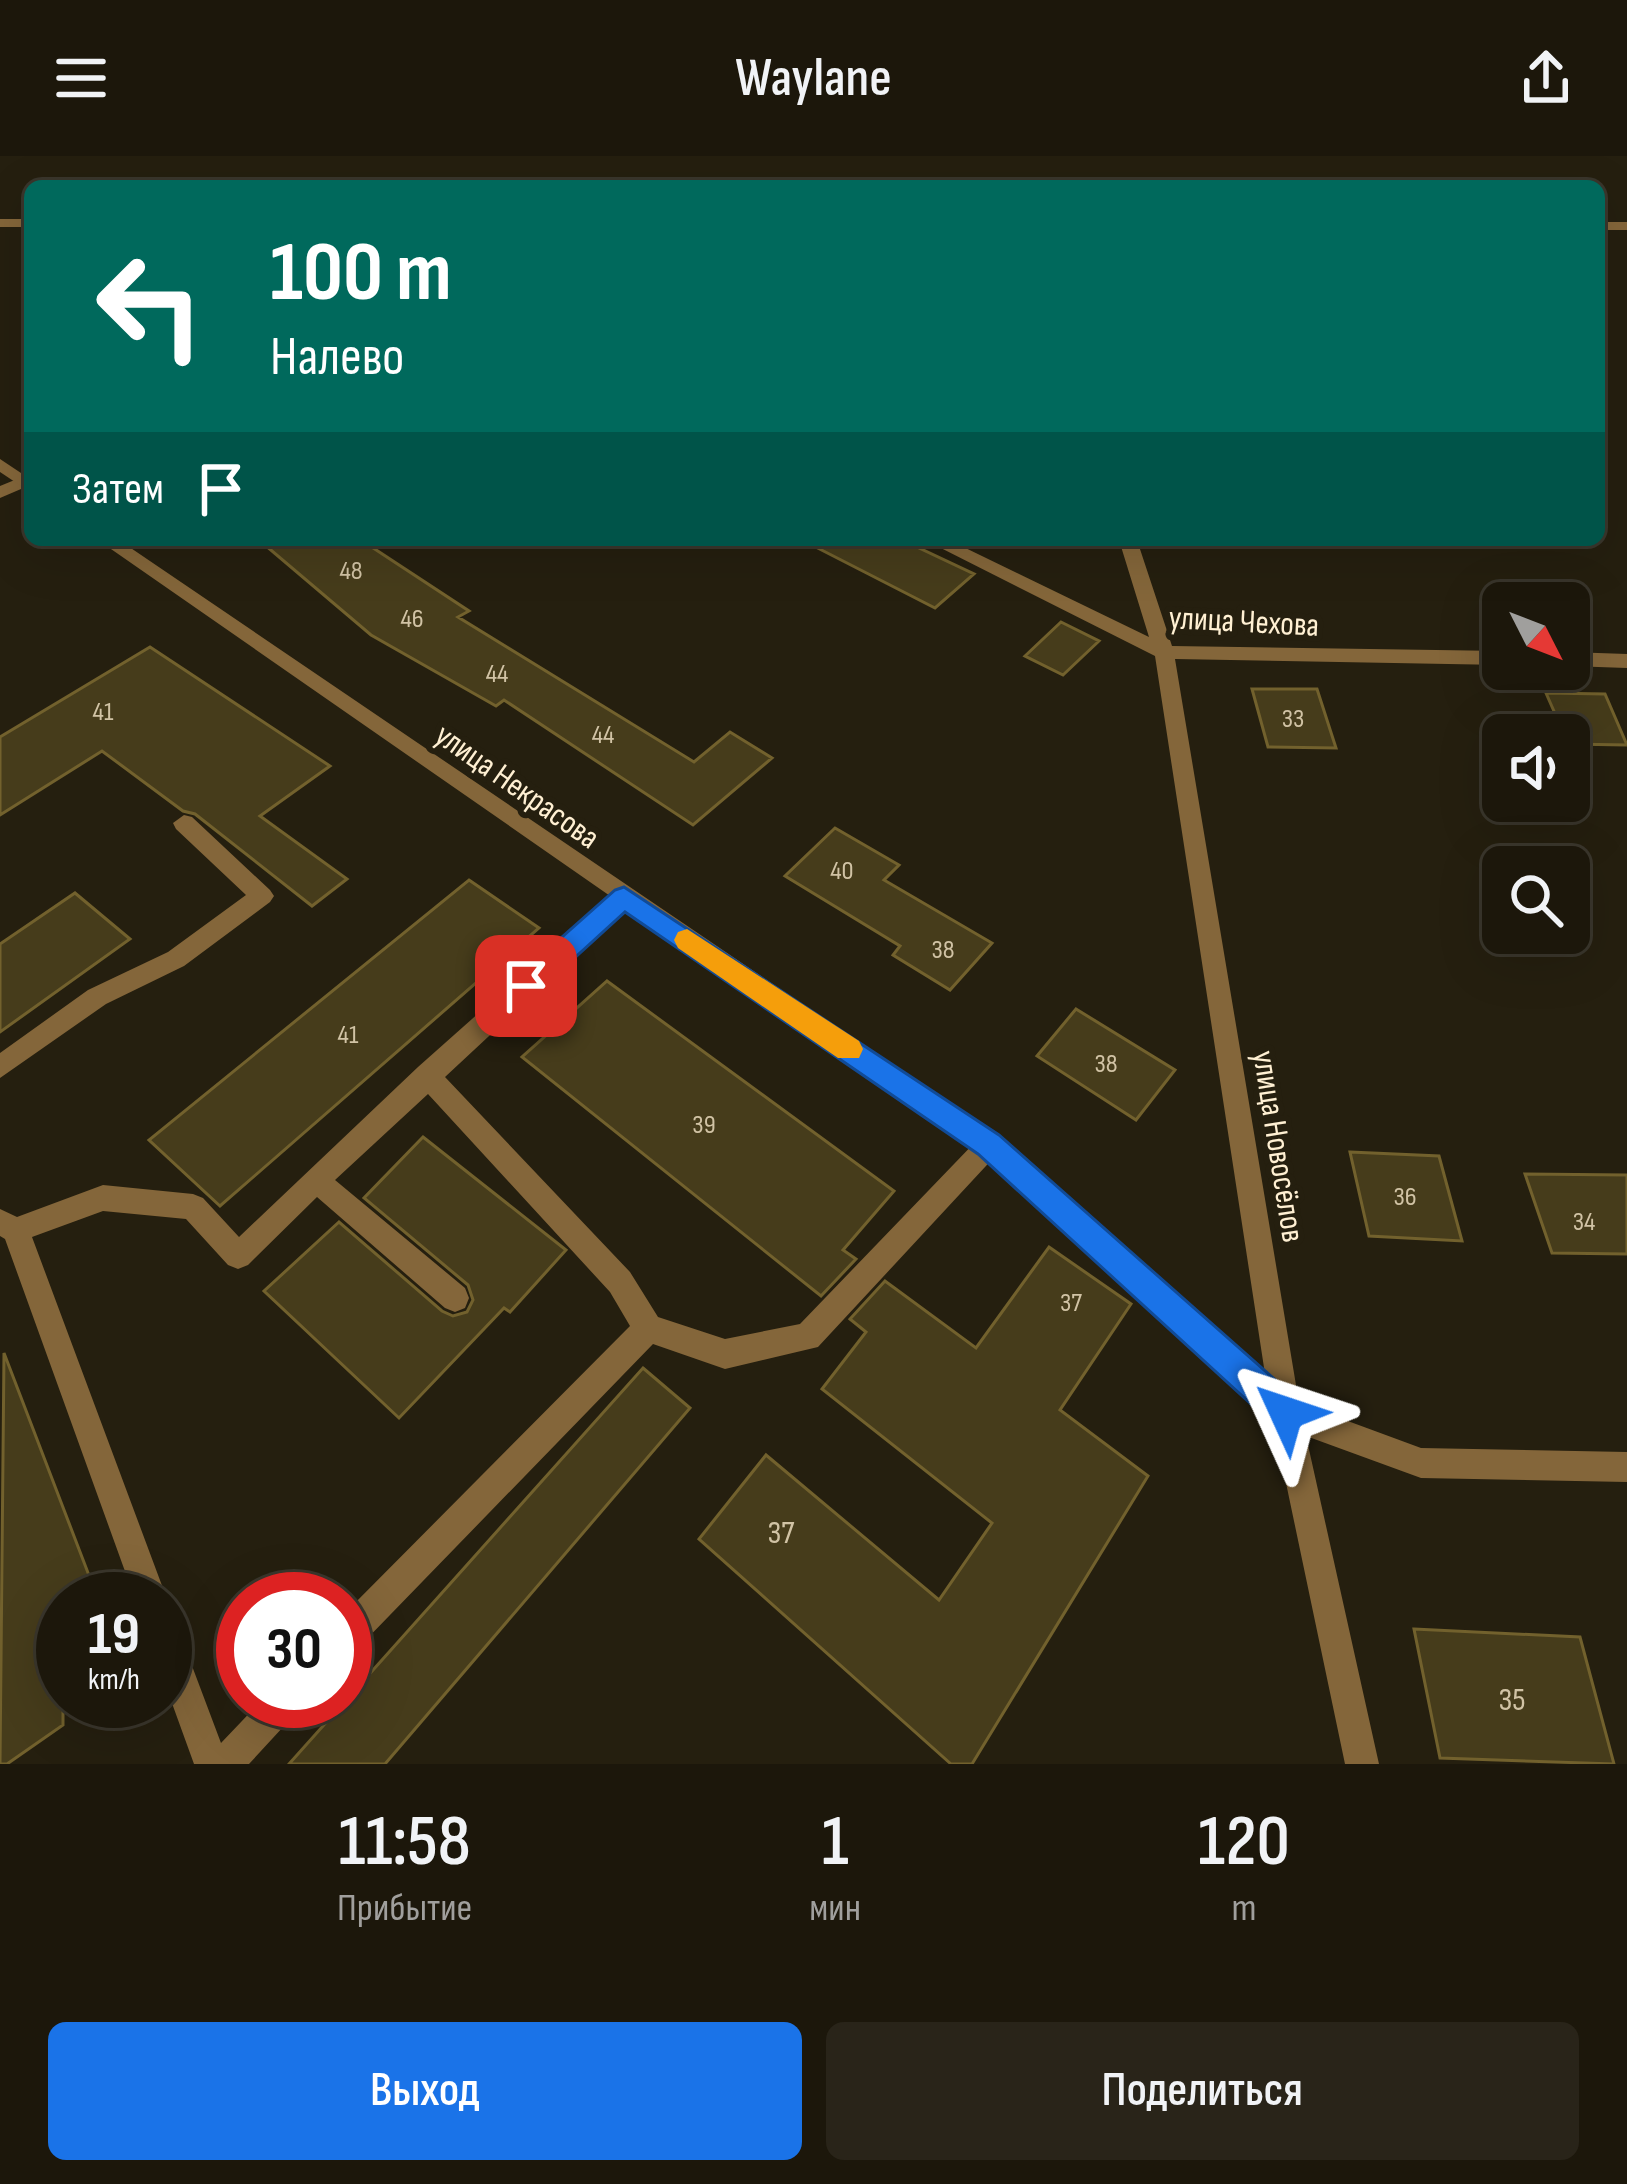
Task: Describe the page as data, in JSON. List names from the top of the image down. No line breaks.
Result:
{"streets":{"street":["улица Чехова","улица Некрасова","улица Новосёлов"]},"crossings":[["улица Чехова","улица Новосёлов"],["улица Некрасова","улица Новосёлов"]],"house_numbers":["48","46","44","41","33","44","40","38","41","38","39","36","34","37","37","35"],"north":"bottom right","page":{"header":"Waylane","turn":["100 m","Налево"],"then":"Затем","speed":"19 km/h","limit":"30","eta":["11:58","Прибытие","1","мин","120","m"],"buttons":["Выход","Поделиться"]}}
